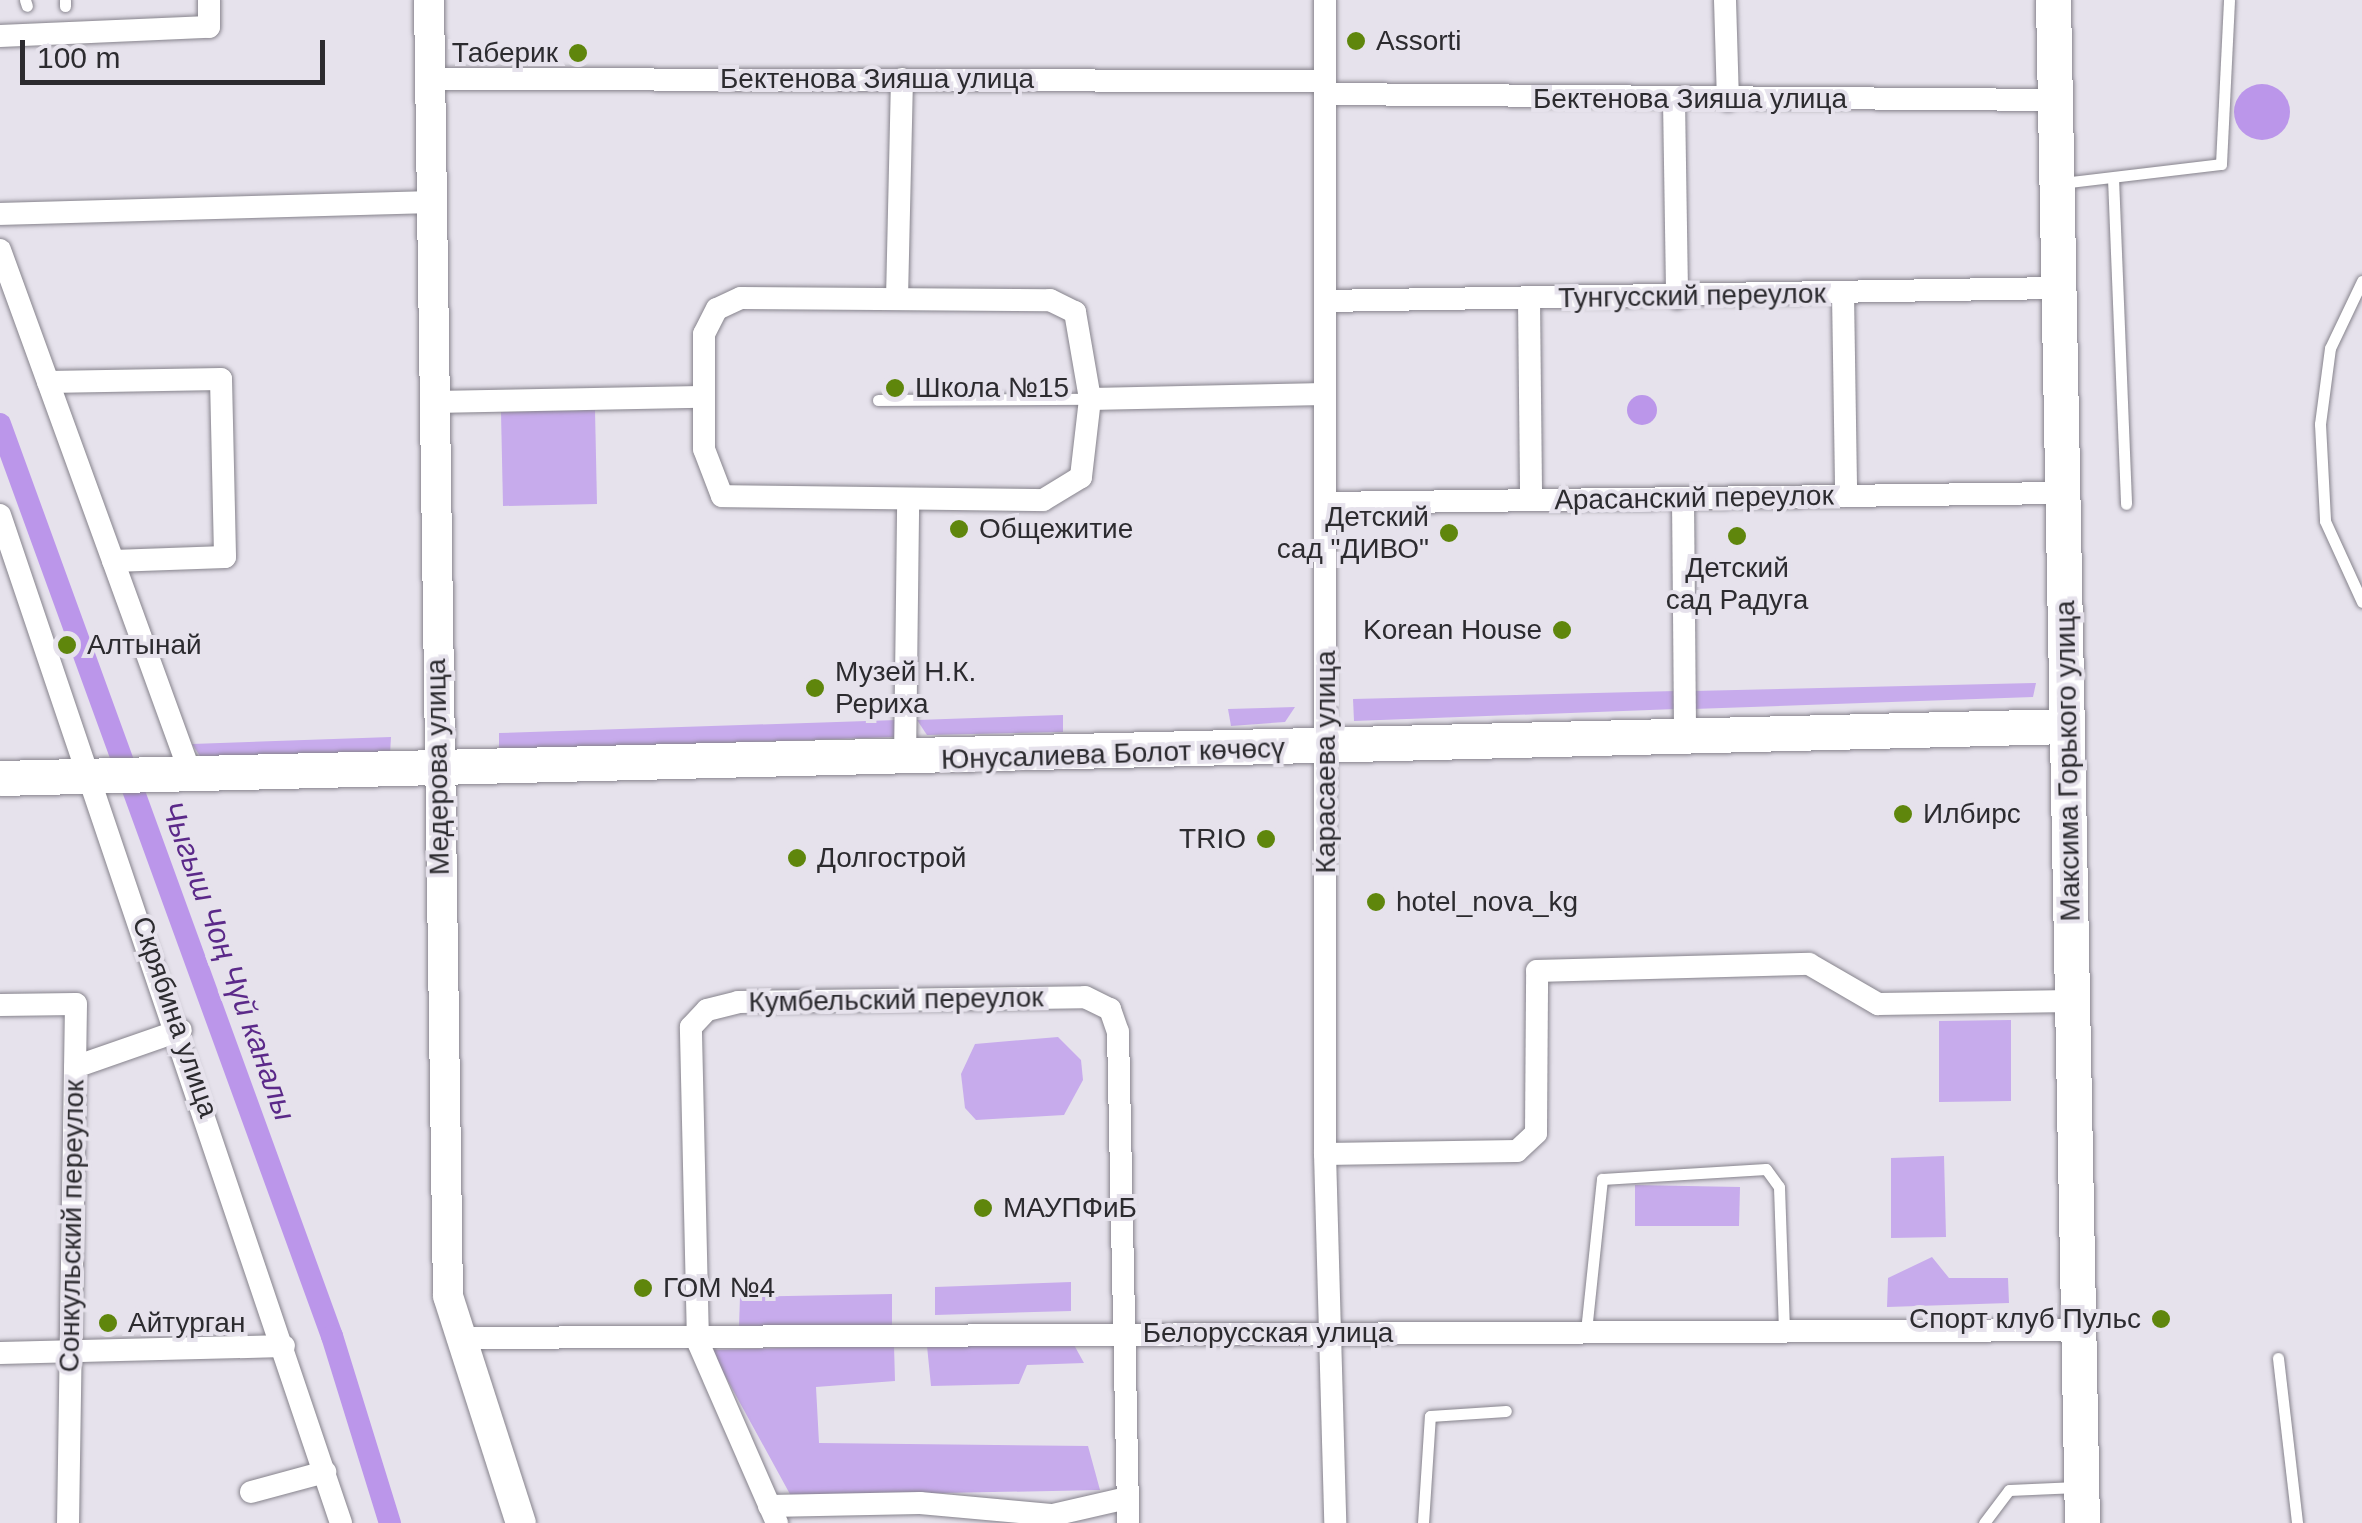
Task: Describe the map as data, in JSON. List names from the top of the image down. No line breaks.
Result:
{"streets":{"main road":["Юнусалиева Болот көчөсү","Максима Горького улица","Медерова улица"],"street":["Бектенова Зияша улица","Тунгусский переулок","Арасанский переулок","Карасаева улица","Кумбельский переулок","Скрябина улица","Сонкульский переулок","Белорусская улица"]},"crossings":[["Бектенова Зияша улица","Максима Горького улица"],["Бектенова Зияша улица","Карасаева улица"],["Бектенова Зияша улица","Медерова улица"],["Тунгусский переулок","Максима Горького улица"],["Тунгусский переулок","Карасаева улица"],["Арасанский переулок","Максима Горького улица"],["Арасанский переулок","Карасаева улица"],["Юнусалиева Болот көчөсү","Максима Горького улица"],["Юнусалиева Болот көчөсү","Карасаева улица"],["Юнусалиева Болот көчөсү","Медерова улица"],["Юнусалиева Болот көчөсү","Скрябина улица"],["Максима Горького улица","Белорусская улица"],["Карасаева улица","Белорусская улица"],["Медерова улица","Белорусская улица"],["Кумбельский переулок","Белорусская улица"]],"water":["Чыгыш Чоң Чүй каналы"],"places":["Assorti","Таберик","Школа №15","Общежитие","Детский сад \"ДИВО\"","Детский сад Радуга","Korean House","Алтынай","Музей Н.К. Рериха","Илбирс","TRIO","Долгострой","hotel_nova_kg","МАУПФиБ","ГОМ №4","Спорт клуб Пульс","Айтурган"],"scale_bar":"100 m"}
